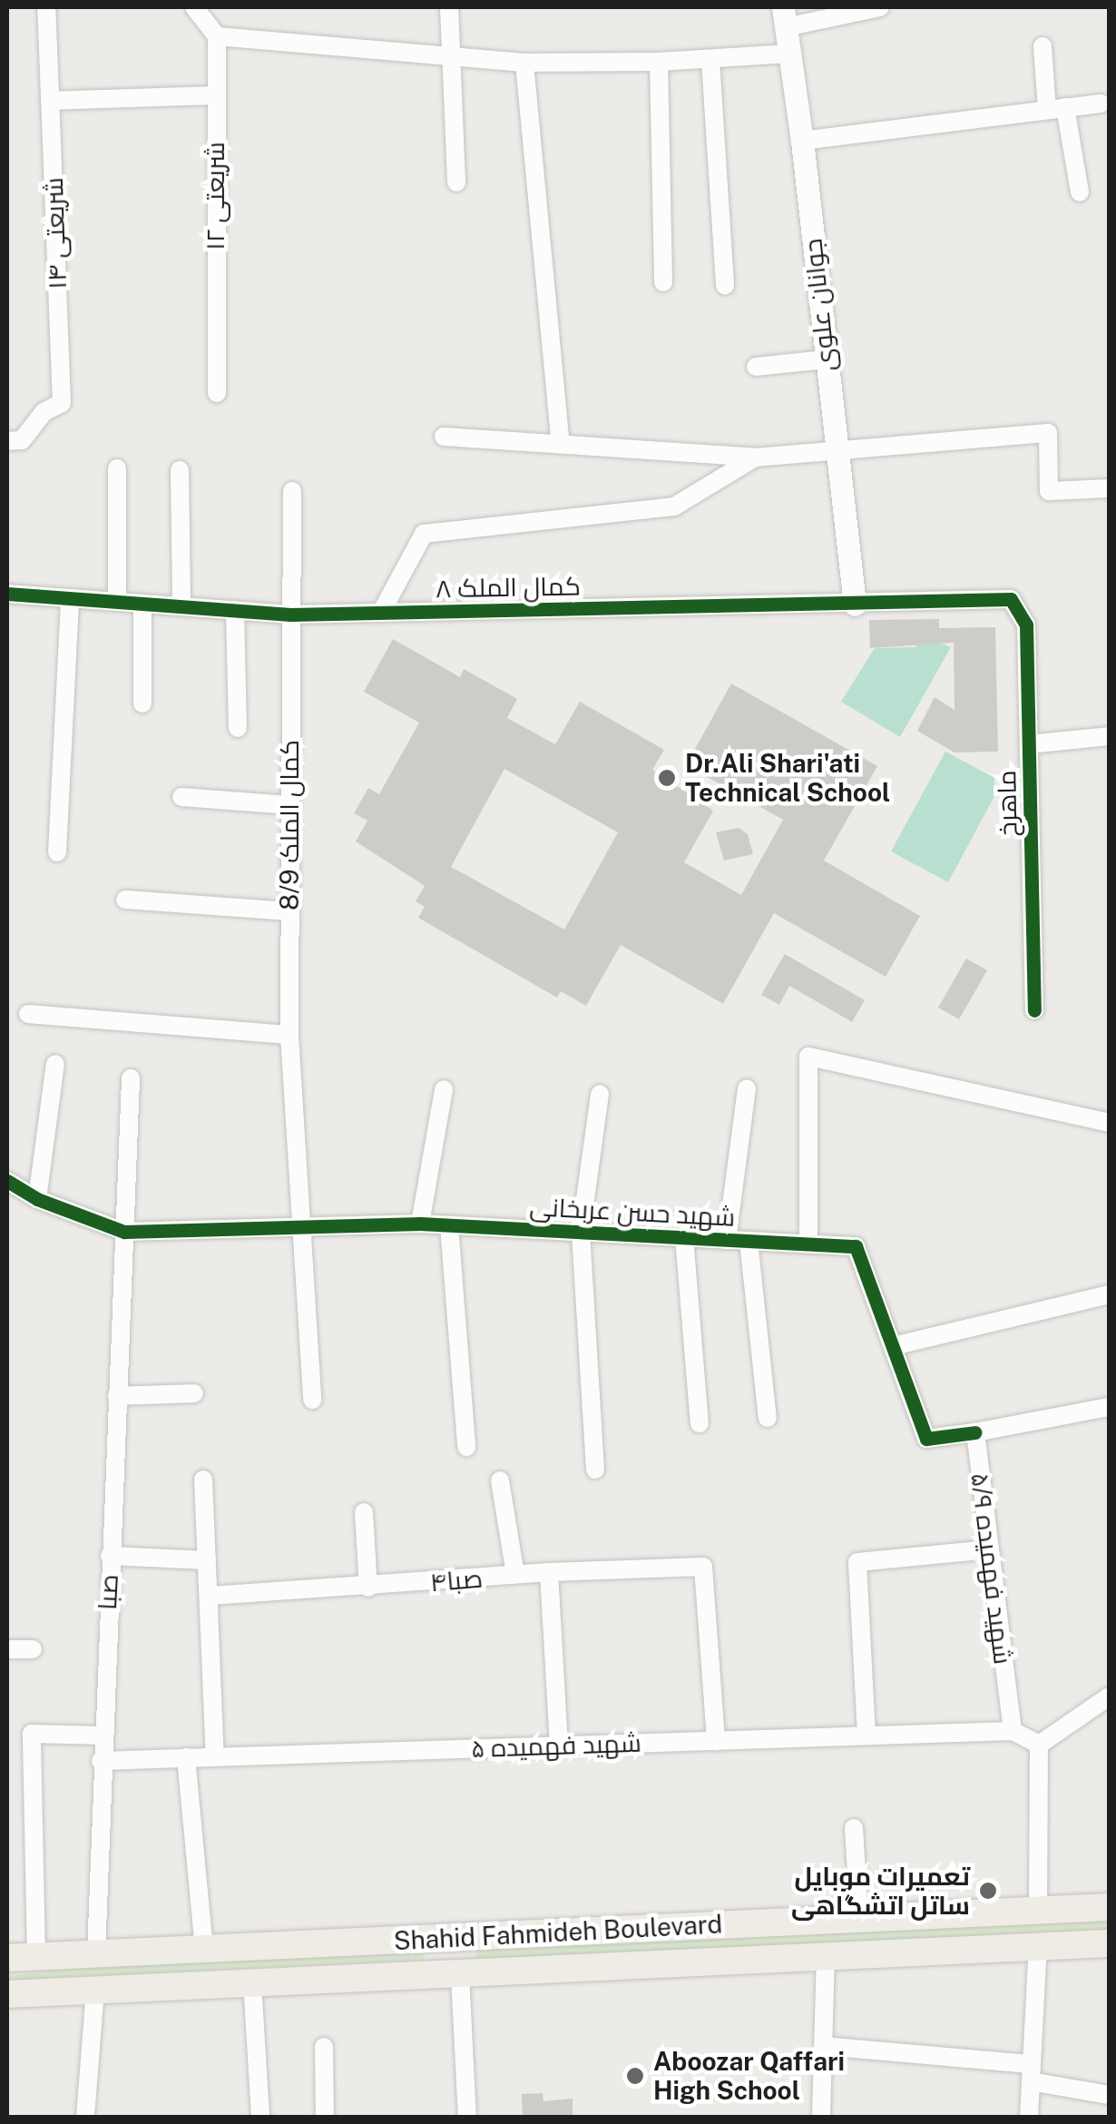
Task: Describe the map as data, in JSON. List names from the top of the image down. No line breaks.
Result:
{"streets":{"main road":["Shahid Fahmideh Boulevard"],"street":["شریعتی ۱۲","شریعتی ۱۴","جوانان علوی","کمال الملک ۸","ماهرخ","کمال الملک 8/9","شهید حسن عربخانی","شهید فهمیده ۵/۹","صبا۴","صبا","شهید فهمیده ۵"]},"crossings":[["جوانان علوی","کمال الملک ۸"],["کمال الملک ۸","ماهرخ"],["کمال الملک ۸","کمال الملک 8/9"],["کمال الملک 8/9","شهید حسن عربخانی"],["شهید حسن عربخانی","صبا"],["شهید فهمیده ۵/۹","شهید فهمیده ۵"],["صبا۴","شهید فهمیده ۵"],["صبا","شهید فهمیده ۵"],["صبا","Shahid Fahmideh Boulevard"]],"places":["Dr.Ali Shari'ati Technical School","تعمیرات موبایل ساتل اتشگاهی","Aboozar Qaffari High School"]}
